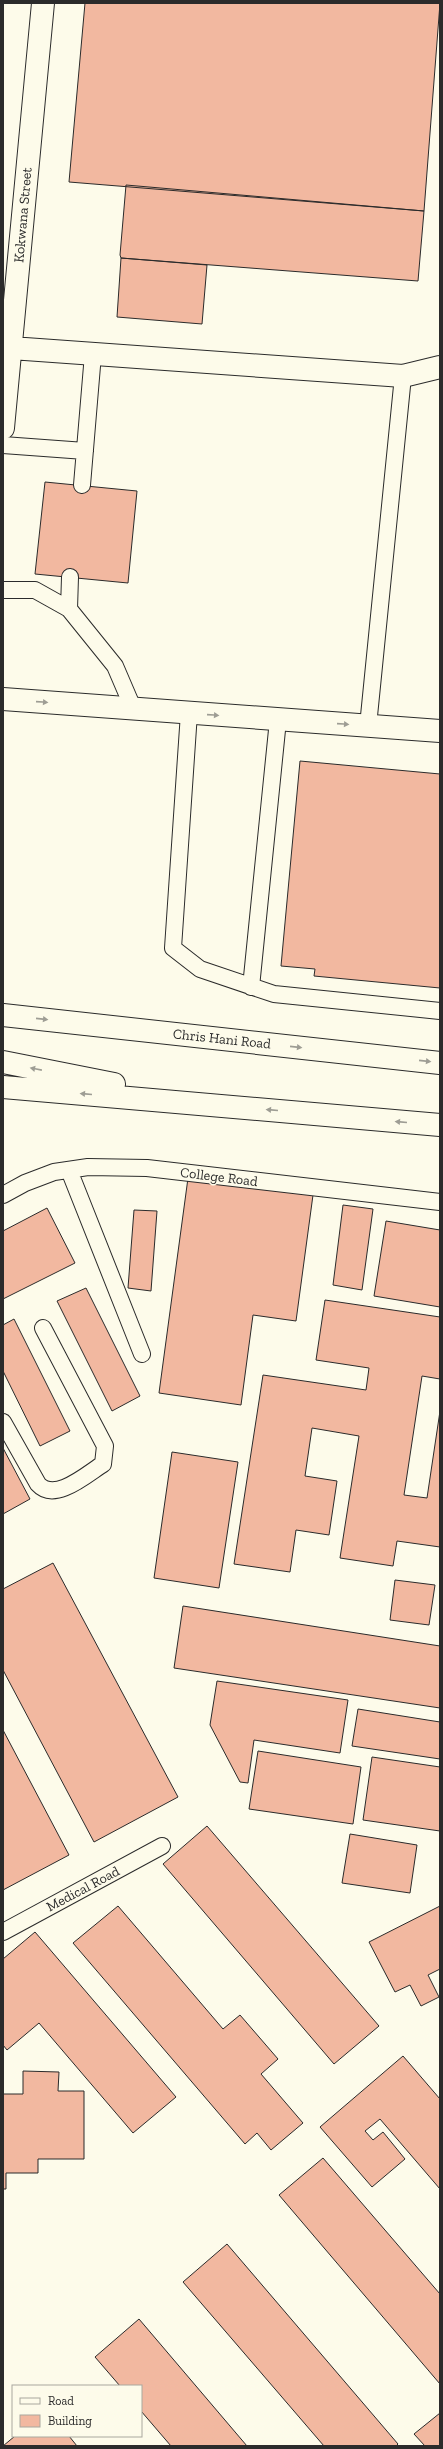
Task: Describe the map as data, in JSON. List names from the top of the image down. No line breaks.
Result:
{"streets":{"street":["Kokwana Street","Chris Hani Road"],"lane":["College Road","Medical Road"]},"legend":["Road","Building"]}
